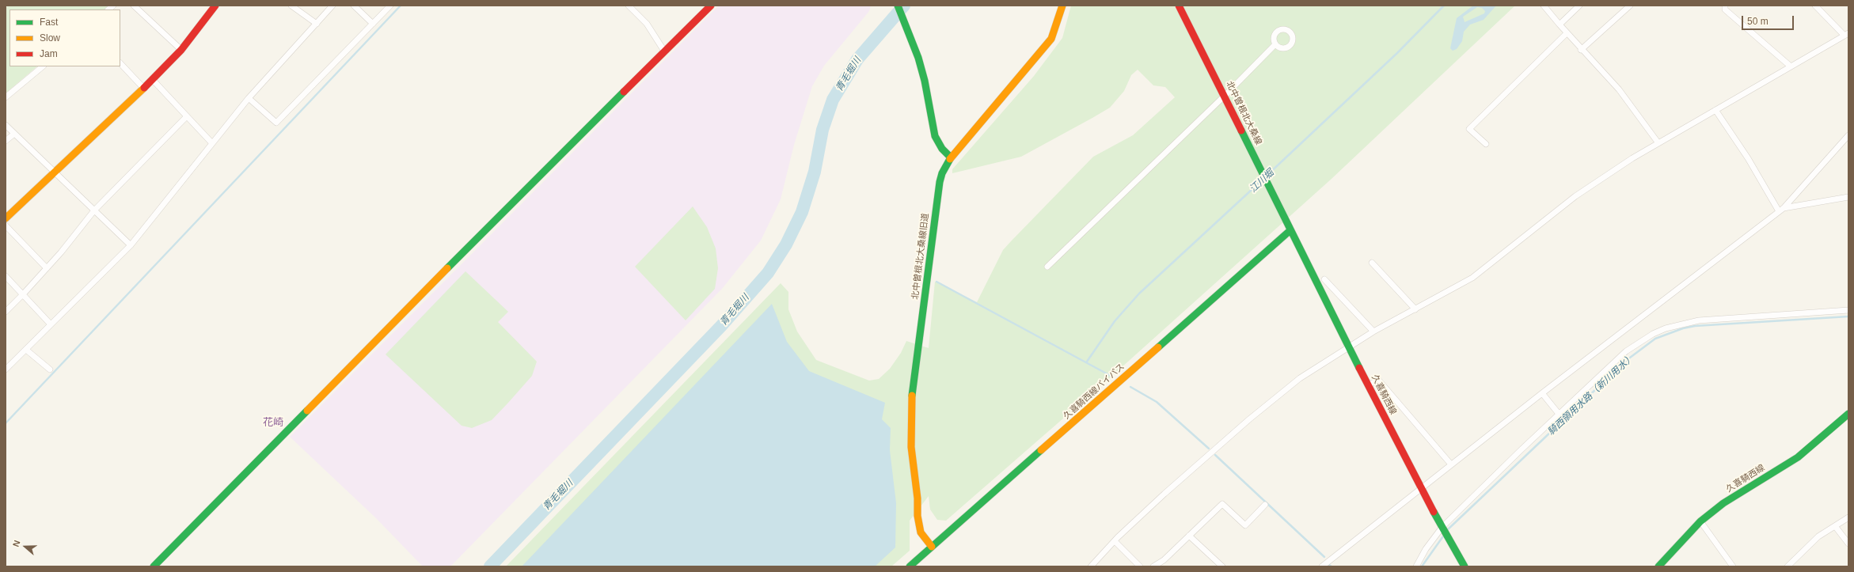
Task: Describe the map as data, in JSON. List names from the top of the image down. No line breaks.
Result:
{"streets":{"street":["北中曽根北大桑線","北中曽根北大桑線旧道","久喜騎西線バイパス","久喜騎西線"]},"crossings":[["北中曽根北大桑線","久喜騎西線バイパス"],["北中曽根北大桑線","久喜騎西線"],["北中曽根北大桑線旧道","久喜騎西線バイパス"],["久喜騎西線バイパス","久喜騎西線"]],"districts":["花崎"],"water":["青毛堀川","江川堀","騎西領用水路（新川用水）"],"legend":["Fast","Slow","Jam"],"scale_bar":"50 m","north":"left"}
